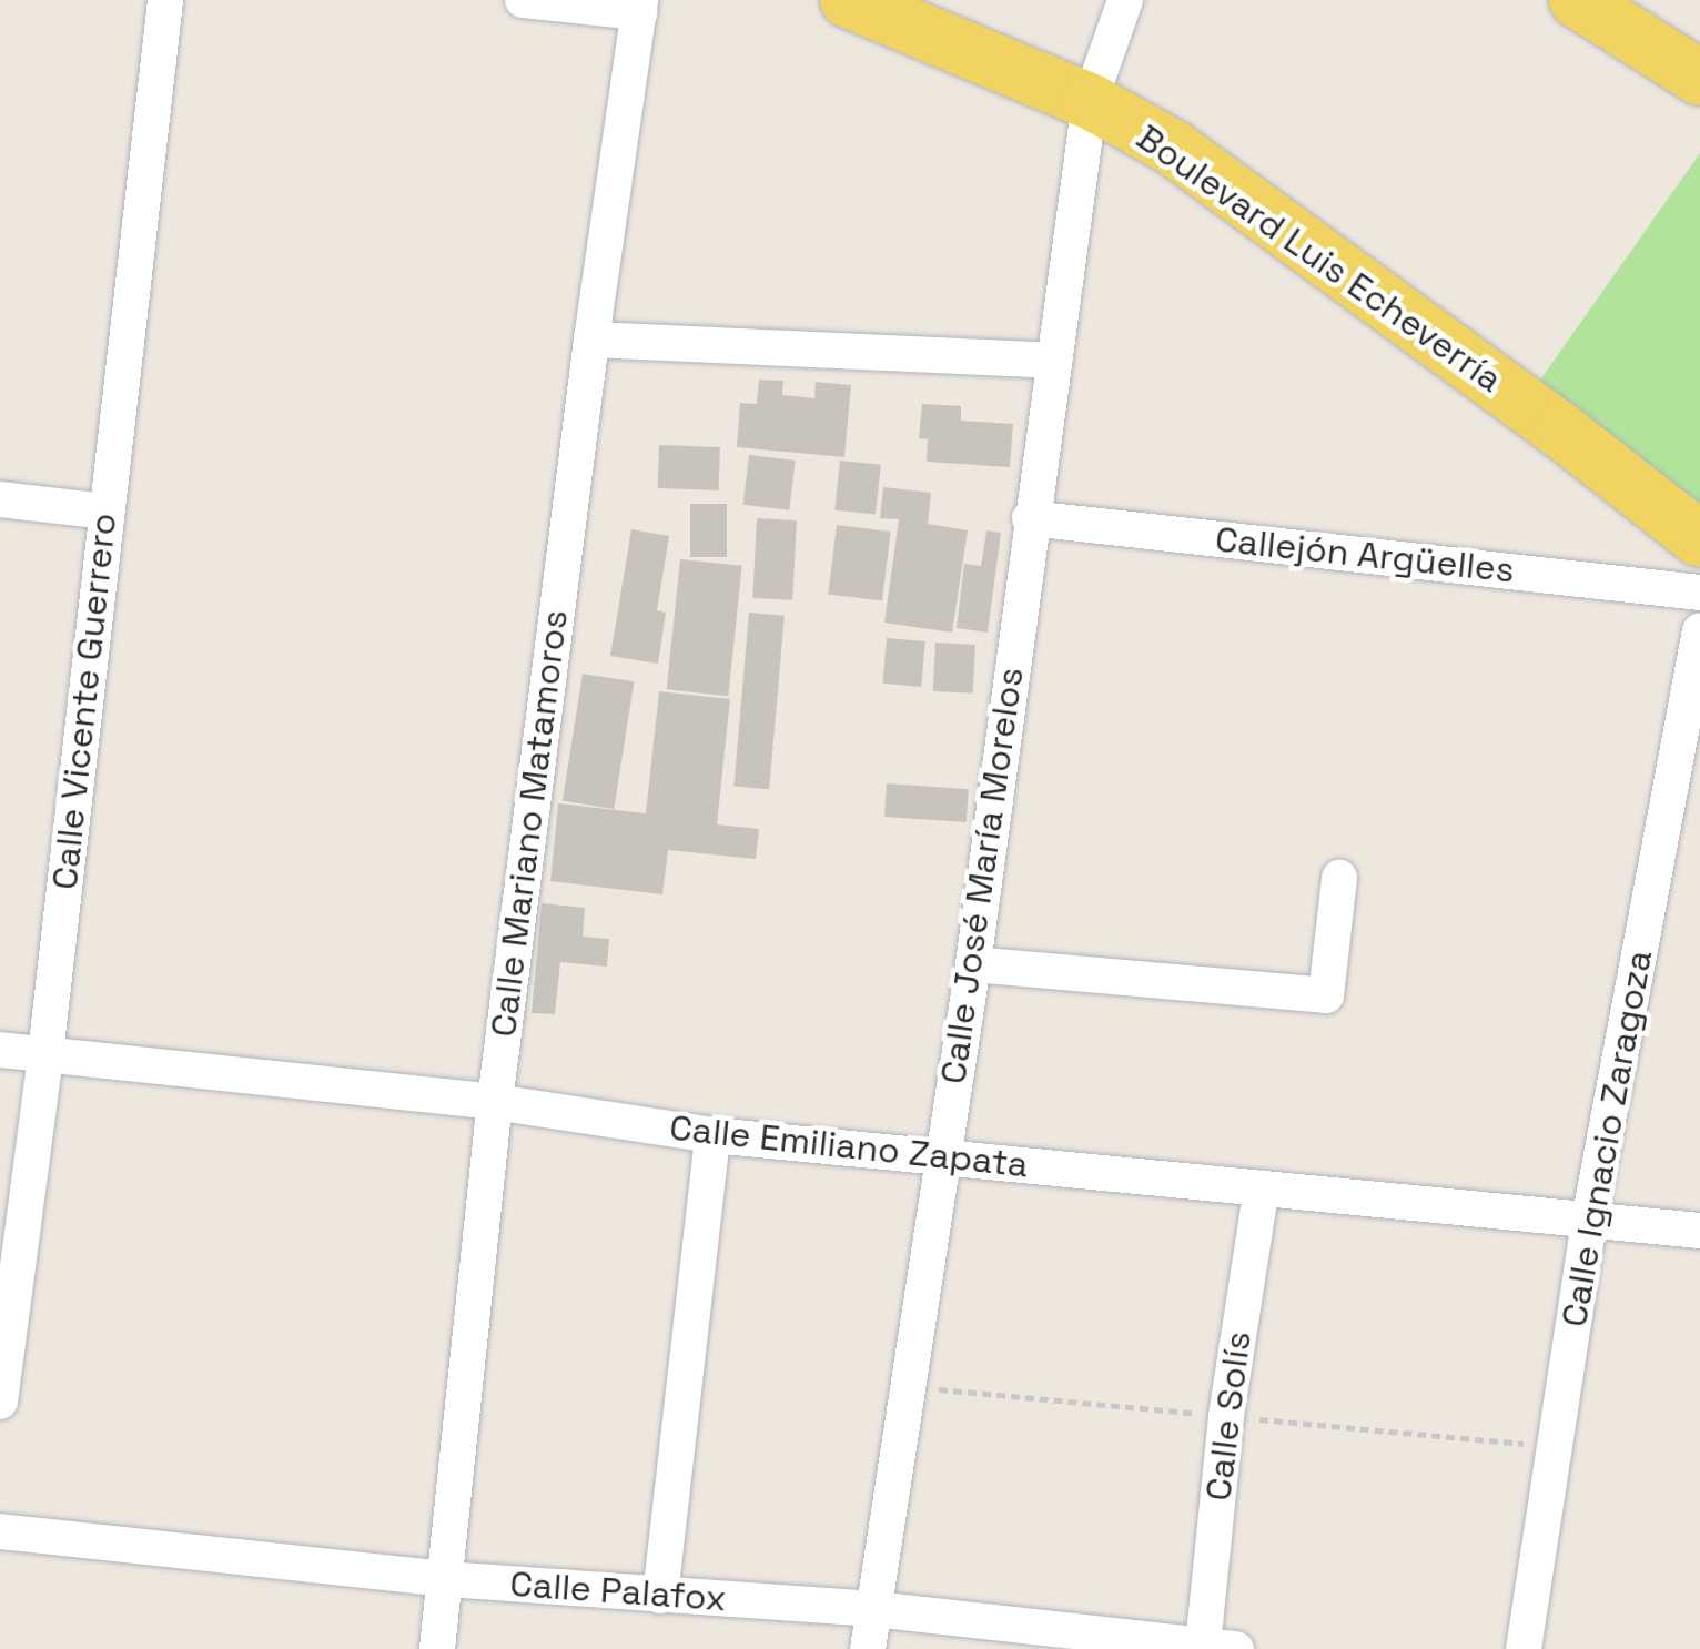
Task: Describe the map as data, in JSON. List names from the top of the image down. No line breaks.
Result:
{"streets":{"main road":["Boulevard Luis Echeverría"],"street":["Callejón Argüelles","Calle Vicente Guerrero","Calle Mariano Matamoros","Calle José María Morelos","Calle Ignacio Zaragoza","Calle Emiliano Zapata","Calle Solís","Calle Palafox"]},"crossings":[["Boulevard Luis Echeverría","Calle José María Morelos"],["Callejón Argüelles","Calle José María Morelos"],["Calle Vicente Guerrero","Calle Emiliano Zapata"],["Calle Mariano Matamoros","Calle Emiliano Zapata"],["Calle Mariano Matamoros","Calle Palafox"],["Calle José María Morelos","Calle Emiliano Zapata"],["Calle José María Morelos","Calle Palafox"],["Calle Ignacio Zaragoza","Calle Emiliano Zapata"],["Calle Emiliano Zapata","Calle Solís"],["Calle Solís","Calle Palafox"]]}
